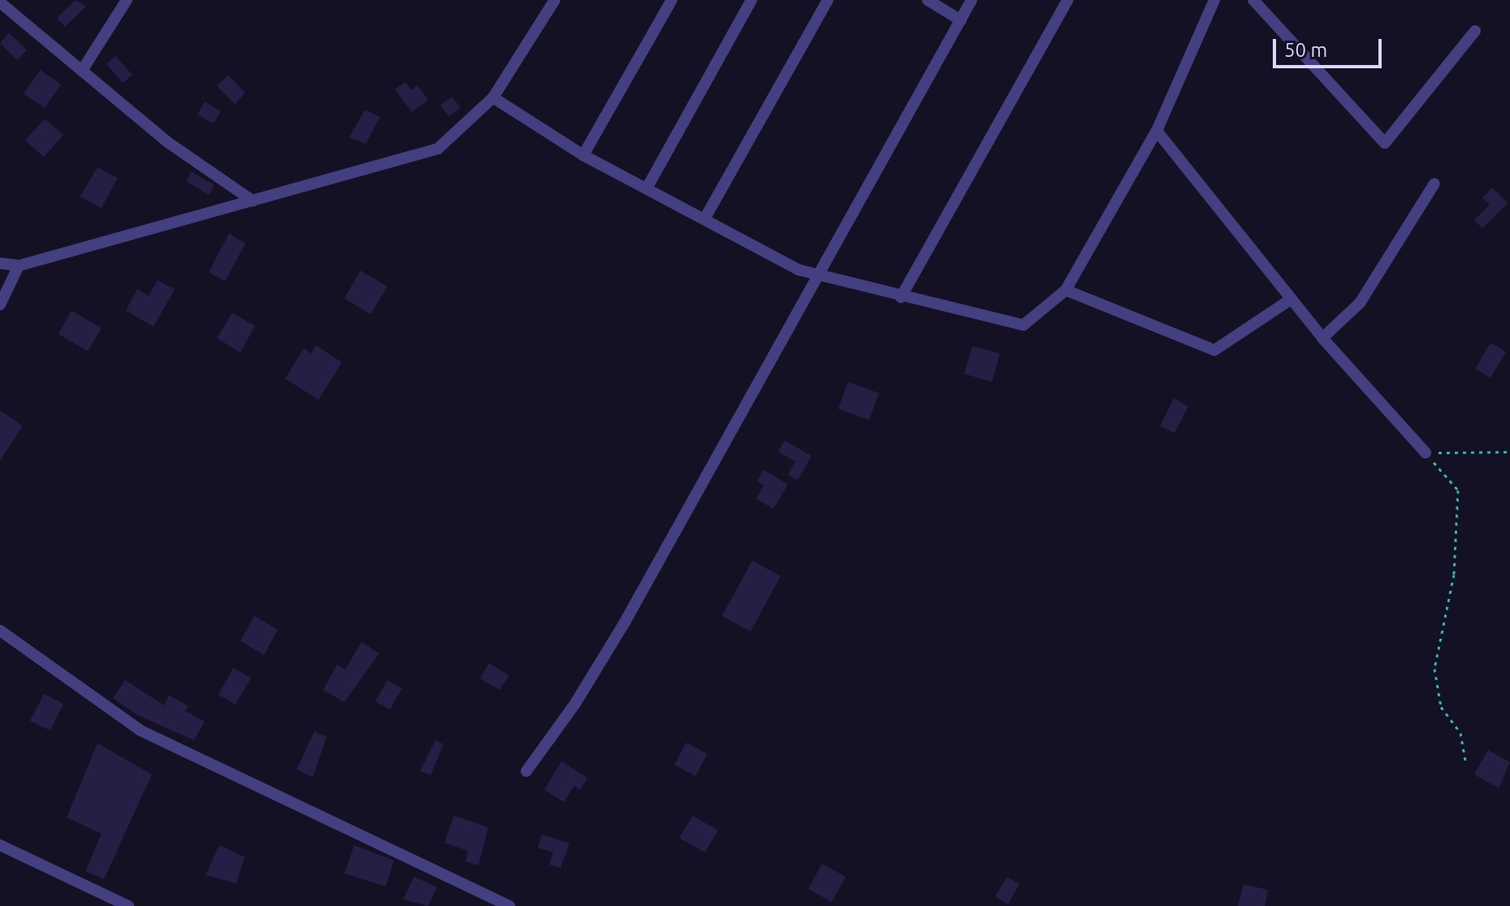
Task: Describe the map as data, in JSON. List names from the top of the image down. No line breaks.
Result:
{"scale_bar":"50 m"}
